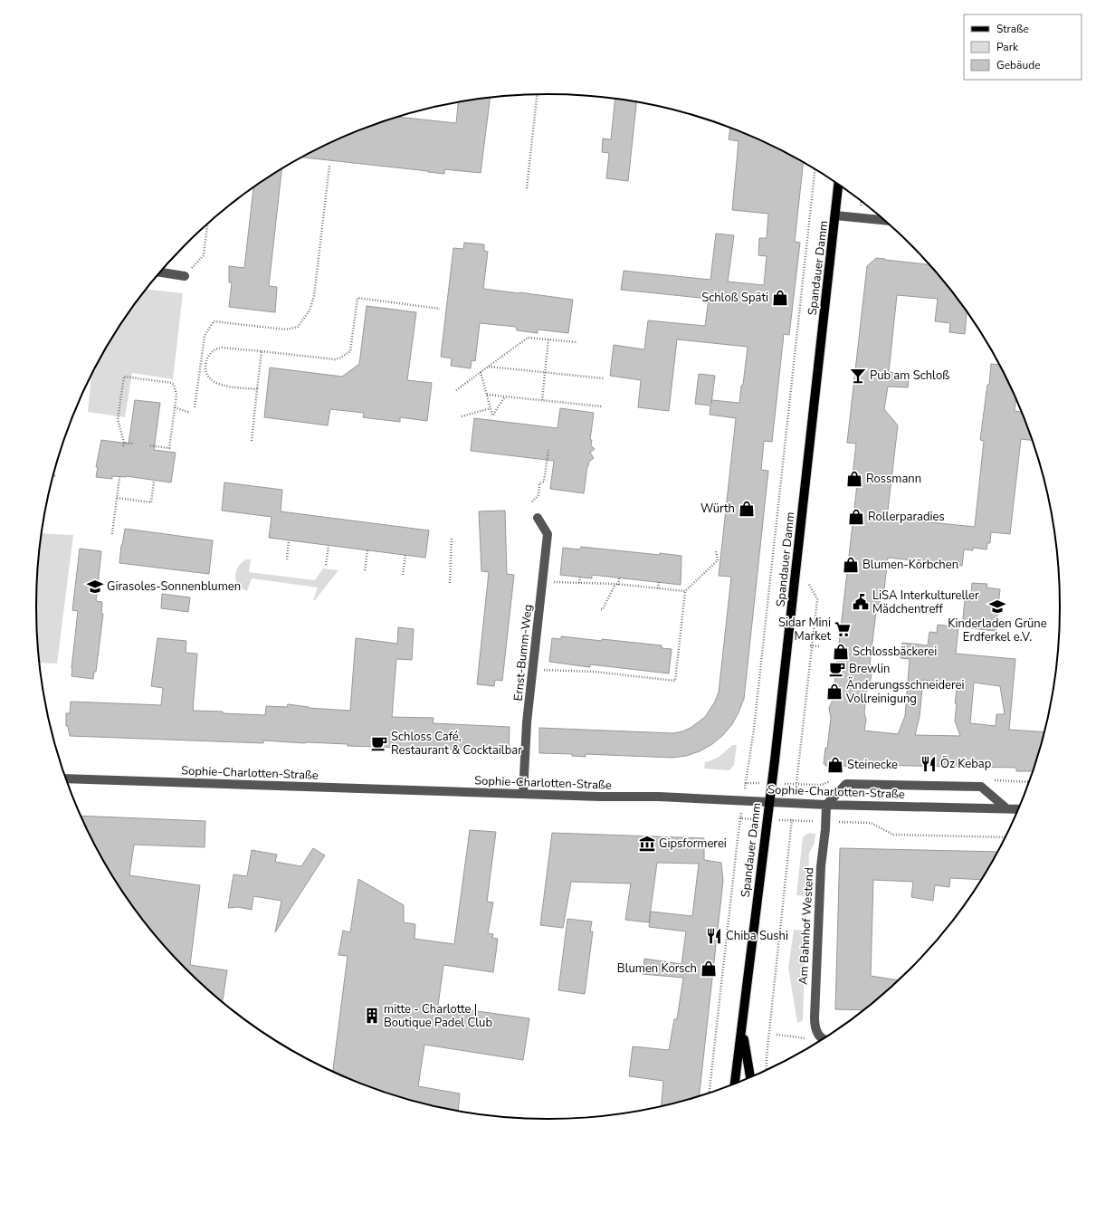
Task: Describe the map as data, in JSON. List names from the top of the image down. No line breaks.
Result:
{"streets":{"main road":["Spandauer Damm"],"street":["Ernst-Bumm-Weg","Sophie-Charlotten-Straße","Am Bahnhof Westend"]},"crossings":[["Spandauer Damm","Sophie-Charlotten-Straße"],["Ernst-Bumm-Weg","Sophie-Charlotten-Straße"],["Sophie-Charlotten-Straße","Am Bahnhof Westend"]],"places":{"shop":["Schloß Späti","Rossmann","Würth","Rollerparadies","Blumen-Körbchen","Schlossbäckerei","Änderungsschneiderei Vollreinigung","Steinecke","Blumen Korsch"],"bar":["Pub am Schloß"],"school or university":["Girasoles-Sonnenblumen","Kinderladen Grüne Erdferkel e.V."],"public building":["LiSA Interkultureller Mädchentreff"],"supermarket":["Sidar Mini Market"],"cafe":["Brewlin","Schloss Café, Restaurant & Cocktailbar"],"restaurant":["Öz Kebap","Chiba Sushi"],"museum":["Gipsformerei"],"building":["mitte - Charlotte | Boutique Padel Club"]},"legend":["Straße","Park","Gebäude"]}
